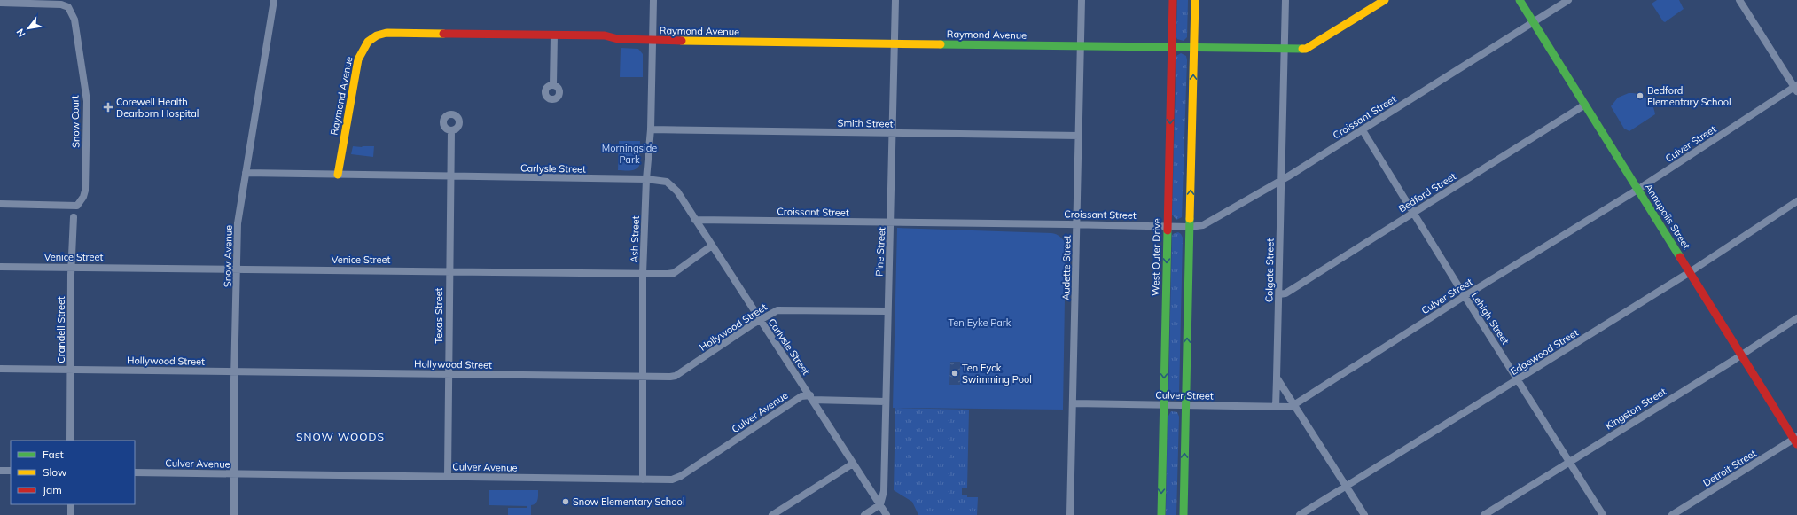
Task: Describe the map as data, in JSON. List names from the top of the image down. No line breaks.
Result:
{"streets":{"street":["Raymond Avenue","Croissant Street","Snow Court","Smith Street","Culver Street","Carlysle Street","Bedford Street","Annapolis Street","Ash Street","Pine Street","Snow Avenue","Venice Street","West Outer Drive","Audette Street","Colgate Street","Texas Street","Lehigh Street","Hollywood Street","Crandell Street","Edgewood Street","Kingston Street","Culver Avenue","Detroit Street"]},"crossings":[["Raymond Avenue","Carlysle Street"],["Raymond Avenue","Ash Street"],["Raymond Avenue","Pine Street"],["Raymond Avenue","West Outer Drive"],["Raymond Avenue","Audette Street"],["Raymond Avenue","Colgate Street"],["Croissant Street","Carlysle Street"],["Croissant Street","Annapolis Street"],["Croissant Street","Pine Street"],["Croissant Street","West Outer Drive"],["Croissant Street","Audette Street"],["Croissant Street","Colgate Street"],["Croissant Street","Lehigh Street"],["Smith Street","Ash Street"],["Smith Street","Pine Street"],["Smith Street","Audette Street"],["Culver Street","Annapolis Street"],["Culver Street","West Outer Drive"],["Culver Street","Audette Street"],["Culver Street","Colgate Street"],["Culver Street","Lehigh Street"],["Carlysle Street","Ash Street"],["Carlysle Street","Pine Street"],["Carlysle Street","Snow Avenue"],["Carlysle Street","Venice Street"],["Carlysle Street","Texas Street"],["Carlysle Street","Hollywood Street"],["Carlysle Street","Culver Avenue"],["Bedford Street","Annapolis Street"],["Bedford Street","Colgate Street"],["Bedford Street","Lehigh Street"],["Annapolis Street","Edgewood Street"],["Annapolis Street","Kingston Street"],["Annapolis Street","Detroit Street"],["Ash Street","Venice Street"],["Ash Street","Hollywood Street"],["Ash Street","Culver Avenue"],["Pine Street","Hollywood Street"],["Pine Street","Culver Avenue"],["Snow Avenue","Venice Street"],["Snow Avenue","Hollywood Street"],["Snow Avenue","Culver Avenue"],["Venice Street","Texas Street"],["Venice Street","Crandell Street"],["Texas Street","Hollywood Street"],["Texas Street","Culver Avenue"],["Lehigh Street","Edgewood Street"],["Lehigh Street","Kingston Street"],["Hollywood Street","Crandell Street"]],"districts":["SNOW WOODS"],"parks":["Morningside Park","Ten Eyke Park"],"places":{"other":["Bedford Elementary School","Ten Eyck Swimming Pool","Snow Elementary School"],"health":["Corewell Health Dearborn Hospital"]},"legend":["Fast","Slow","Jam"],"north":"bottom left"}
